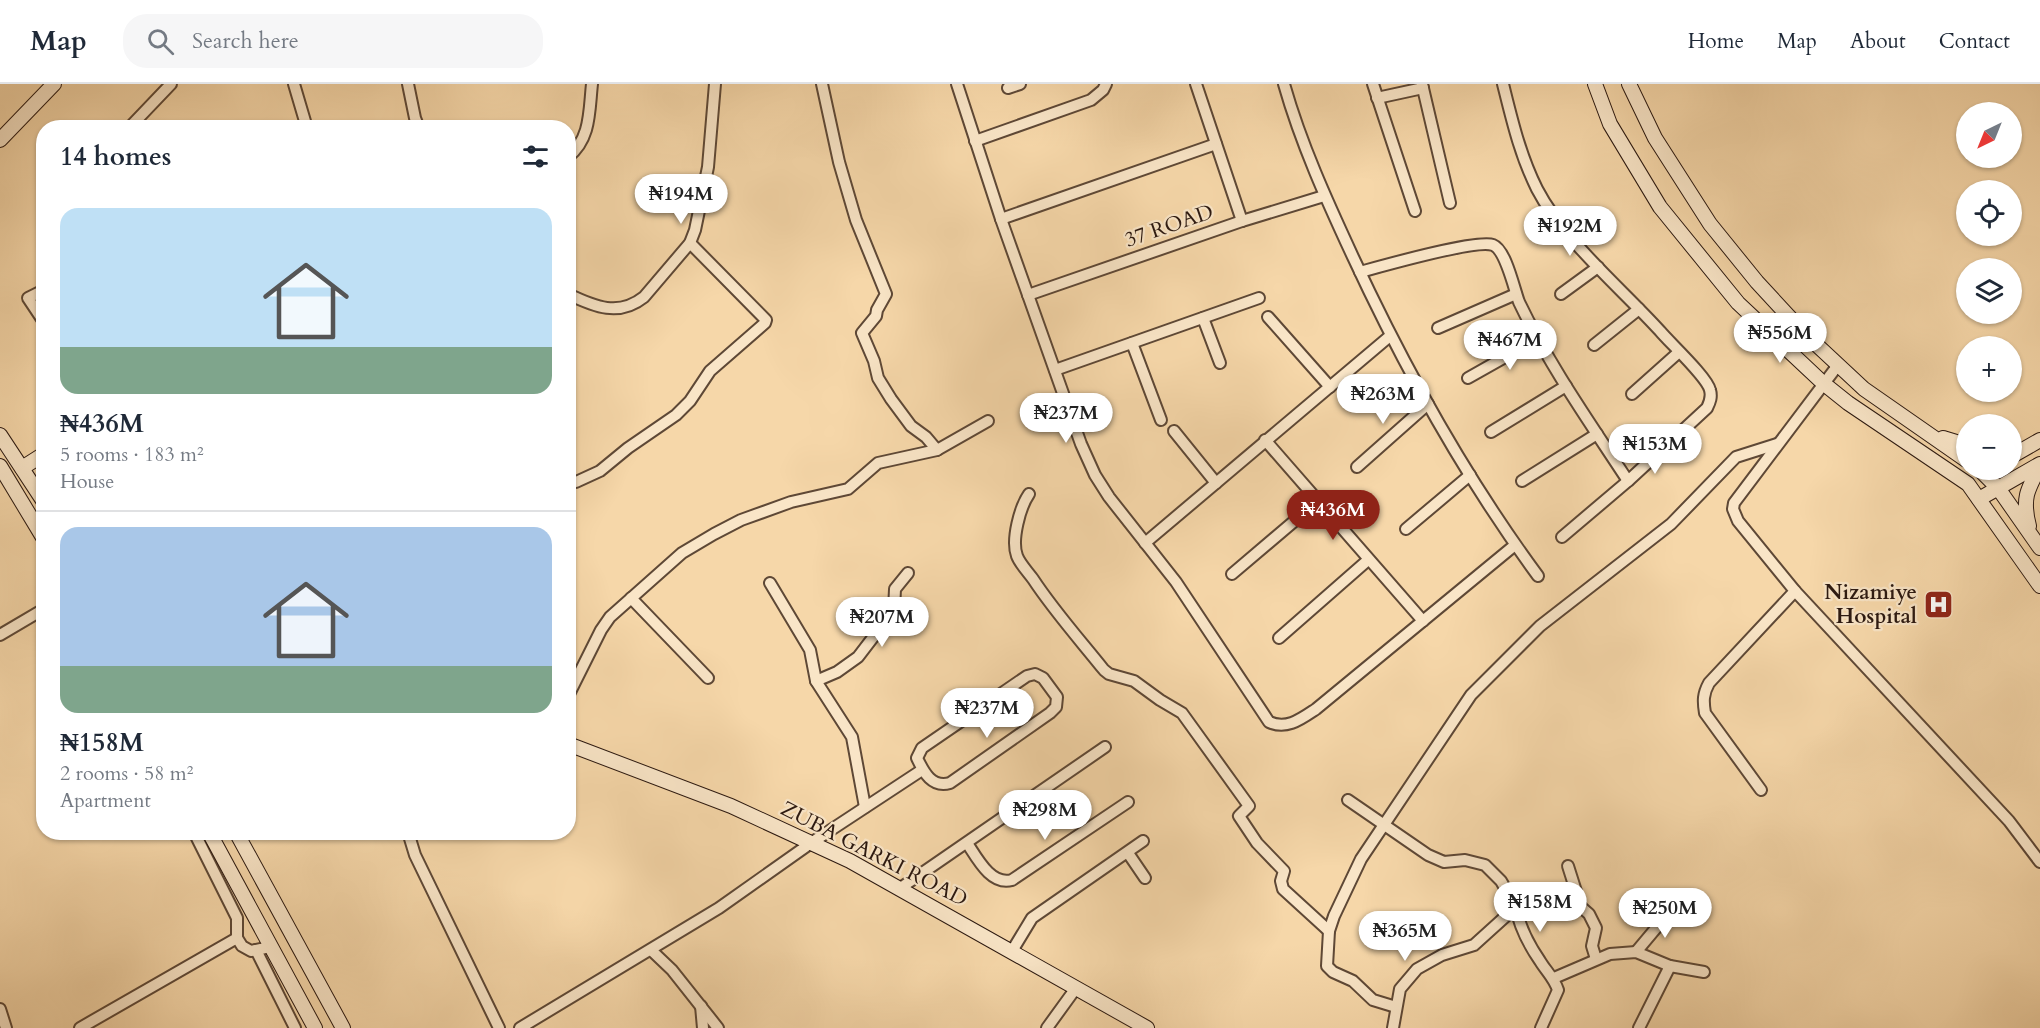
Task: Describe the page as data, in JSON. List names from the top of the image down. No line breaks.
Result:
{"streets":{"street":["37 ROAD","ZUBA GARKI ROAD"]},"places":{"hospital":["Nizamiye Hospital"]},"north":"bottom left","page":{"header":"Map","search":"Search here","nav":["Home","Map","About","Contact"],"map_buttons":["+","−"],"heading":"14 homes","price":["₦194M","₦192M","₦556M","₦467M","₦263M","₦237M","₦153M","₦436M","₦207M","₦237M","₦298M","₦158M","₦250M","₦365M"],"list":[{"name":"₦436M","note":"5 rooms · 183 m² · House"},{"name":"₦158M","note":"2 rooms · 58 m² · Apartment"}]}}
